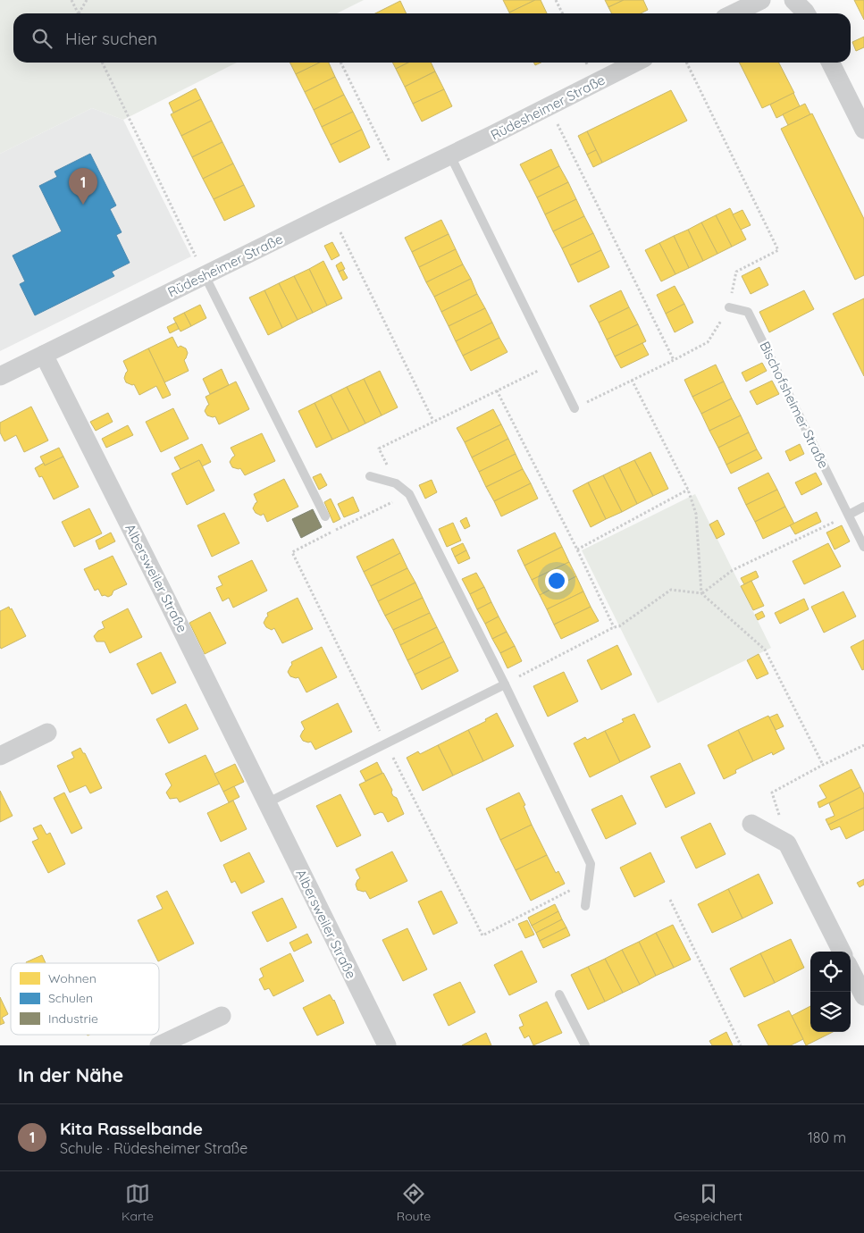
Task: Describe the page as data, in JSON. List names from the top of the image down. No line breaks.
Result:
{"streets":{"street":["Rüdesheimer Straße","Albersweiler Straße"],"lane":["Bischofsheimer Straße"]},"crossings":[["Rüdesheimer Straße","Albersweiler Straße"]],"legend":["Wohnen","Schulen","Industrie"],"page":{"search":"Hier suchen","pins":"1","heading":"In der Nähe","list":[{"mark":"1","name":"Kita Rasselbande","note":"Schule · Rüdesheimer Straße","value":"180 m"}],"nav":["Karte","Route","Gespeichert"]}}
